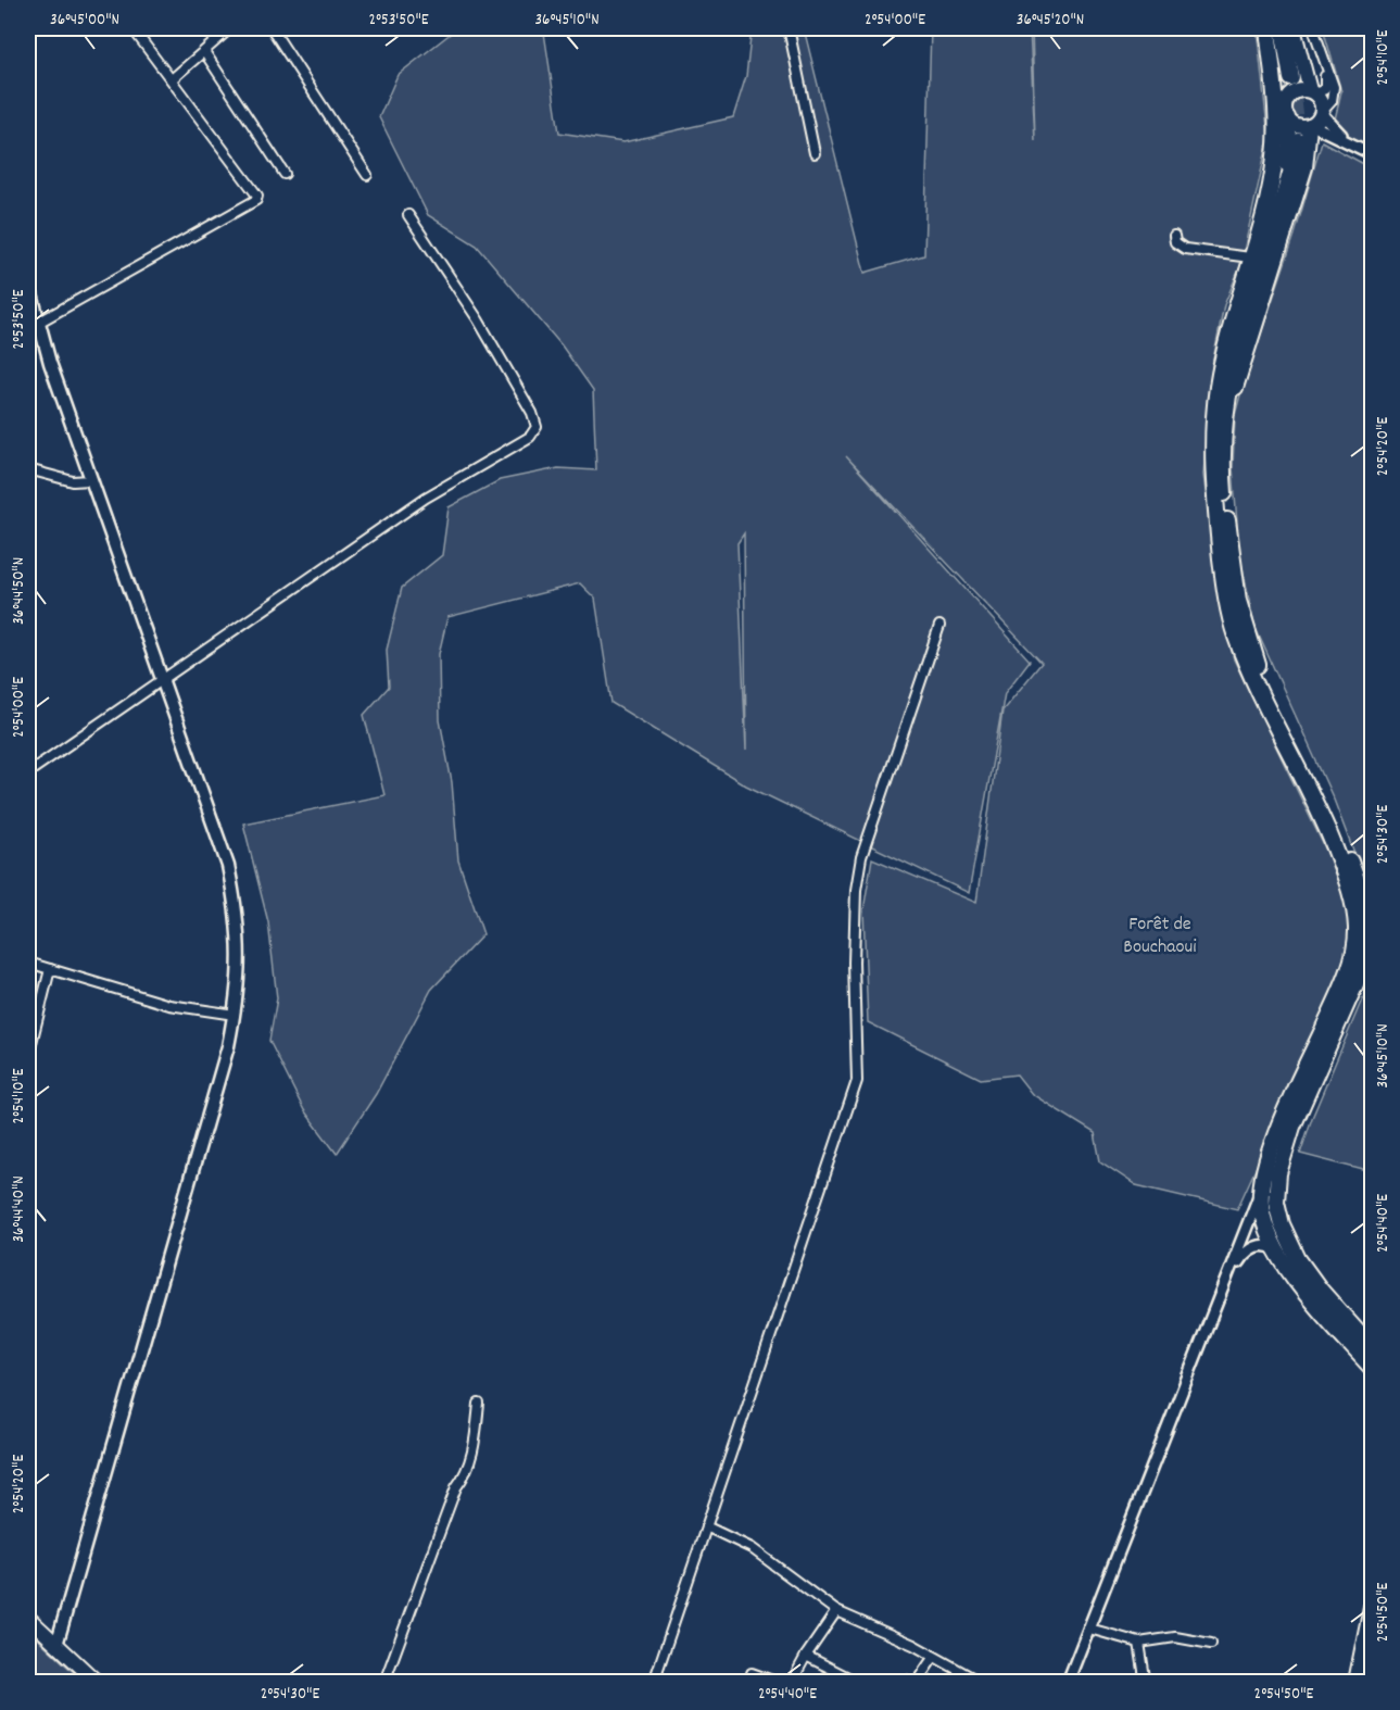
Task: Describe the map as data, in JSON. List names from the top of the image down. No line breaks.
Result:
{"parks":["Forêt de Bouchaoui"],"coordinates":["36°45'00\"N","2°53'50\"E","36°45'10\"N","2°54'00\"E","36°45'20\"N","2°54'10\"E","2°54'20\"E","36°44'50\"N","2°54'30\"E","36°44'40\"N","2°54'40\"E","2°54'50\"E"]}
